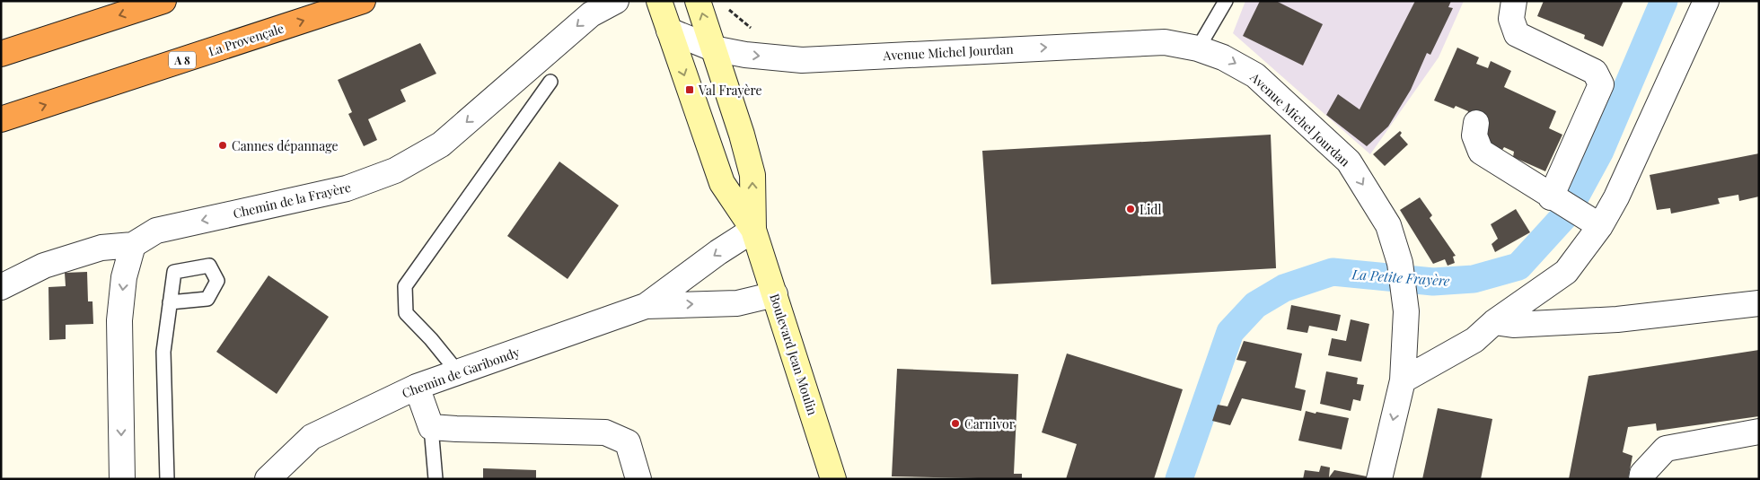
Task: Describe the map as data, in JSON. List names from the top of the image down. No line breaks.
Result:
{"streets":{"highway":["La Provençale","A 8"],"main road":["Boulevard Jean Moulin"],"street":["Avenue Michel Jourdan","Chemin de la Frayère","Chemin de Garibondy"]},"crossings":[["Boulevard Jean Moulin","Chemin de Garibondy"]],"one_way":["Chemin de la Frayère"],"water":["La Petite Frayère"],"places":{"transit":["Val Frayère"],"other":["Cannes dépannage","Lidl","Carnivor"]}}
